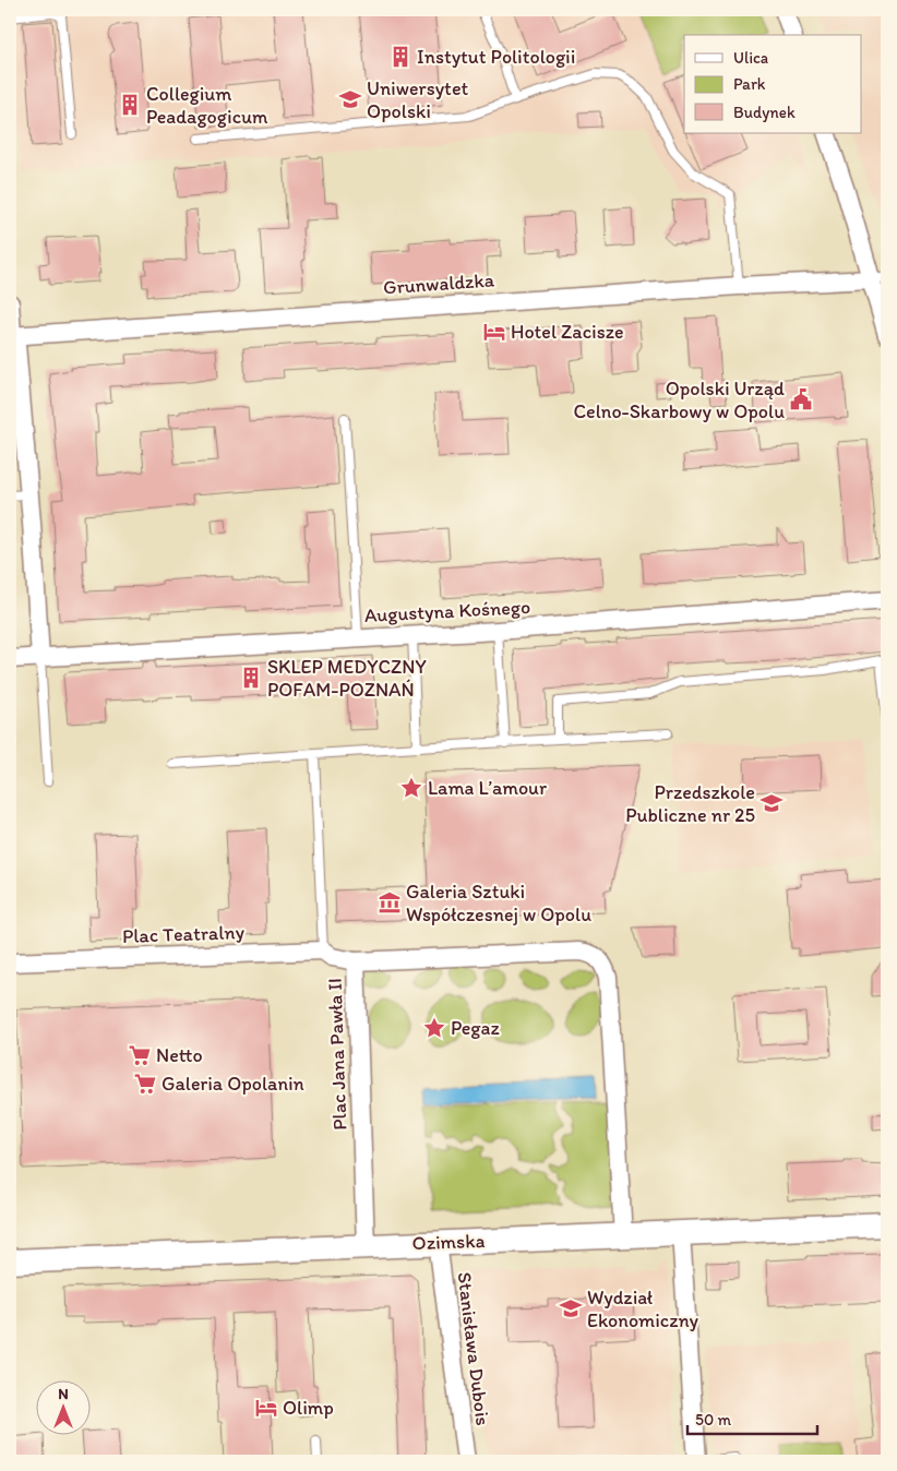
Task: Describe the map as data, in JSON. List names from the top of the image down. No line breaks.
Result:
{"streets":{"main road":["Ozimska"],"street":["Grunwaldzka","Augustyna Kośnego","Plac Teatralny","Plac Jana Pawła II","Stanisława Dubois"]},"crossings":[["Plac Teatralny","Plac Jana Pawła II"],["Plac Jana Pawła II","Ozimska"],["Ozimska","Stanisława Dubois"]],"places":{"building":["Instytut Politologii","Collegium Peadagogicum","SKLEP MEDYCZNY POFAM-POZNAŃ"],"school or university":["Uniwersytet Opolski","Przedszkole Publiczne nr 25","Wydział Ekonomiczny"],"hotel":["Hotel Zacisze","Olimp"],"public building":["Opolski Urząd Celno-Skarbowy w Opolu"],"place":["Lama L’amour","Pegaz"],"museum":["Galeria Sztuki Współczesnej w Opolu"],"supermarket":["Netto","Galeria Opolanin"]},"legend":["Ulica","Park","Budynek"],"scale_bar":"50 m","north":"top"}
